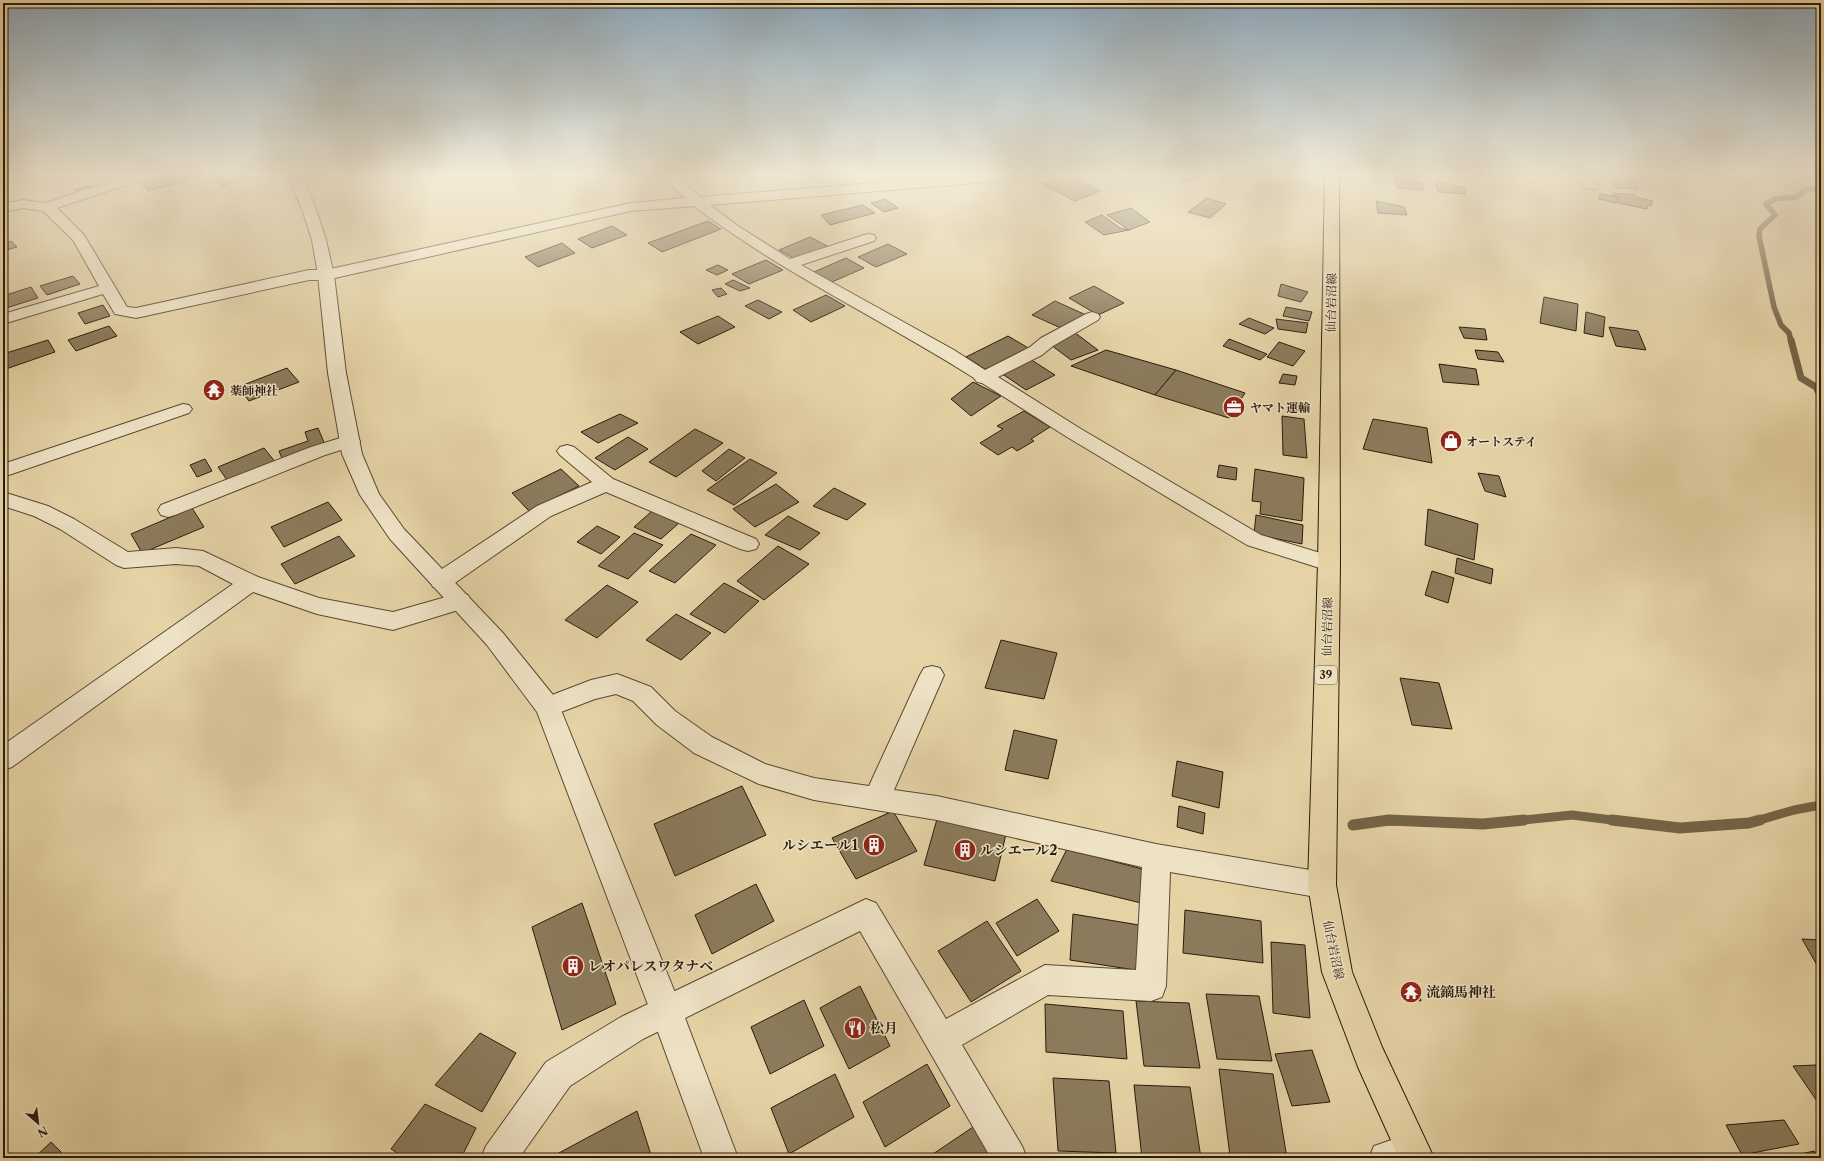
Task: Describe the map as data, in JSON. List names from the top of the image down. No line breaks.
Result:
{"streets":{"main road":["仙台岩沼線","39"]},"places":{"temple":["薬師神社","流鏑馬神社"],"office":["ヤマト運輸"],"shop":["オートステイ"],"building":["ルシエール1","ルシエール2","レオパレスワタナベ"],"restaurant":["松月"]},"north":"bottom right"}
